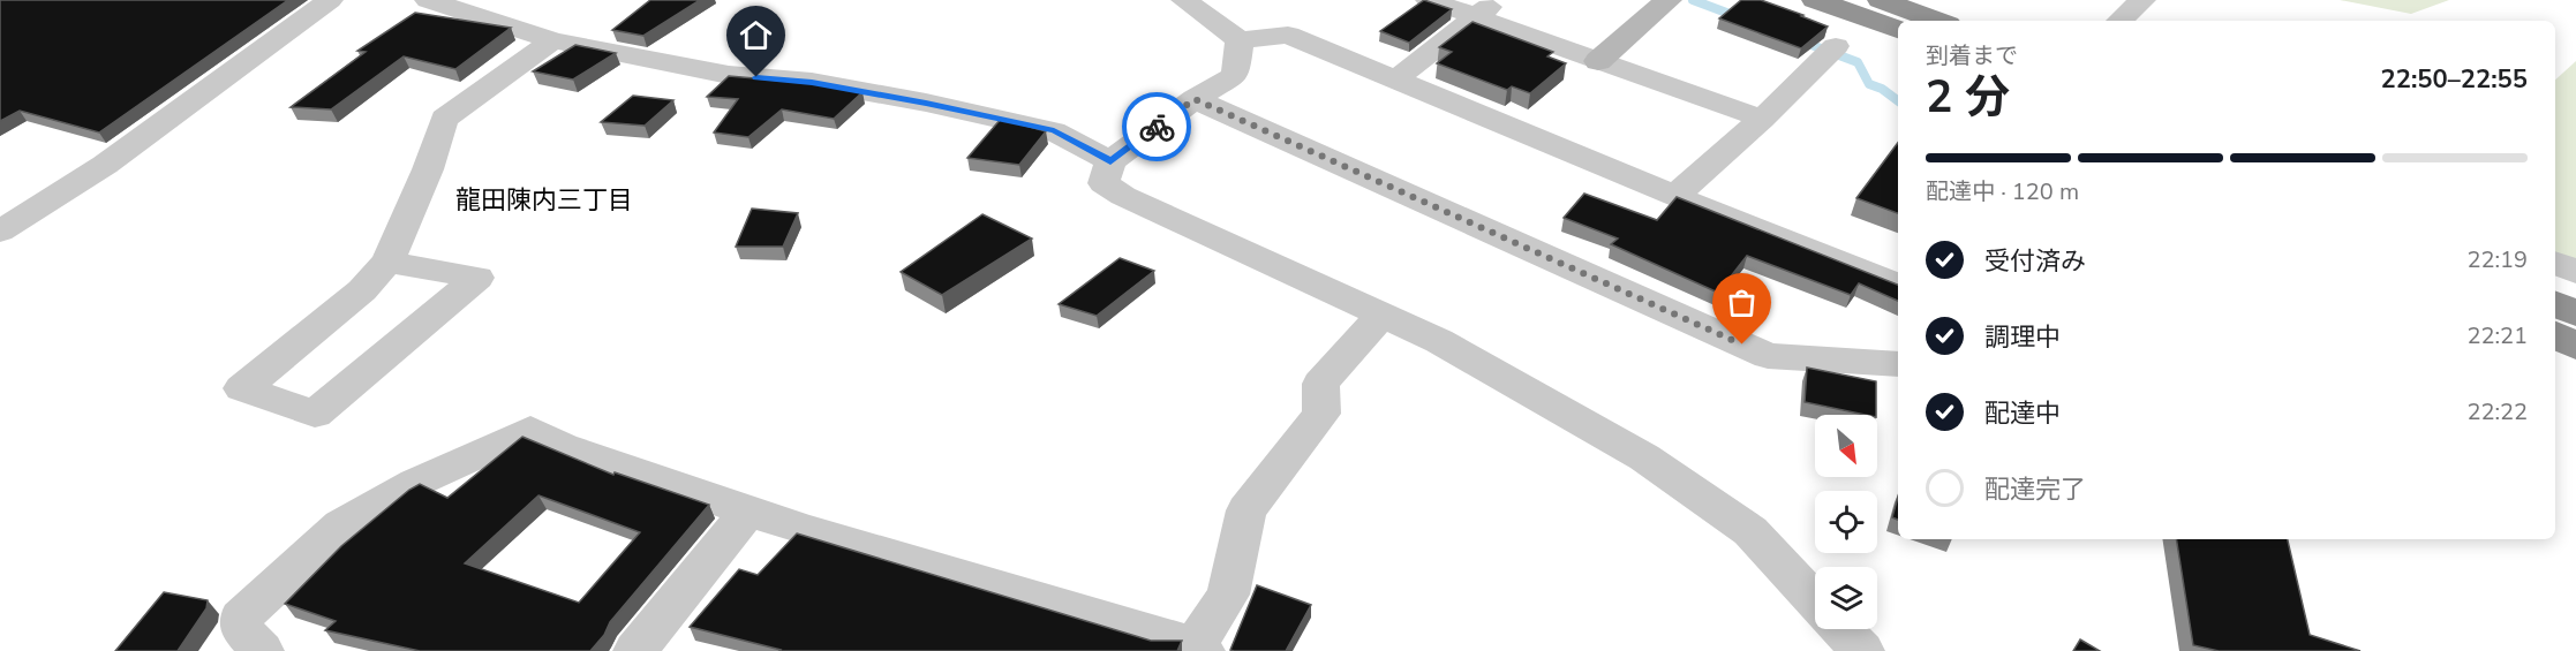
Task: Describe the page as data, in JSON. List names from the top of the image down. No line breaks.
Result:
{"districts":["龍田陳内三丁目"],"north":"bottom right","page":{"heading":["2 分","到着まで","22:50–22:55"],"bar":"配達中 · 120 m","list":[["受付済み","22:19"],["調理中","22:21"],["配達中","22:22"],"配達完了"]}}
